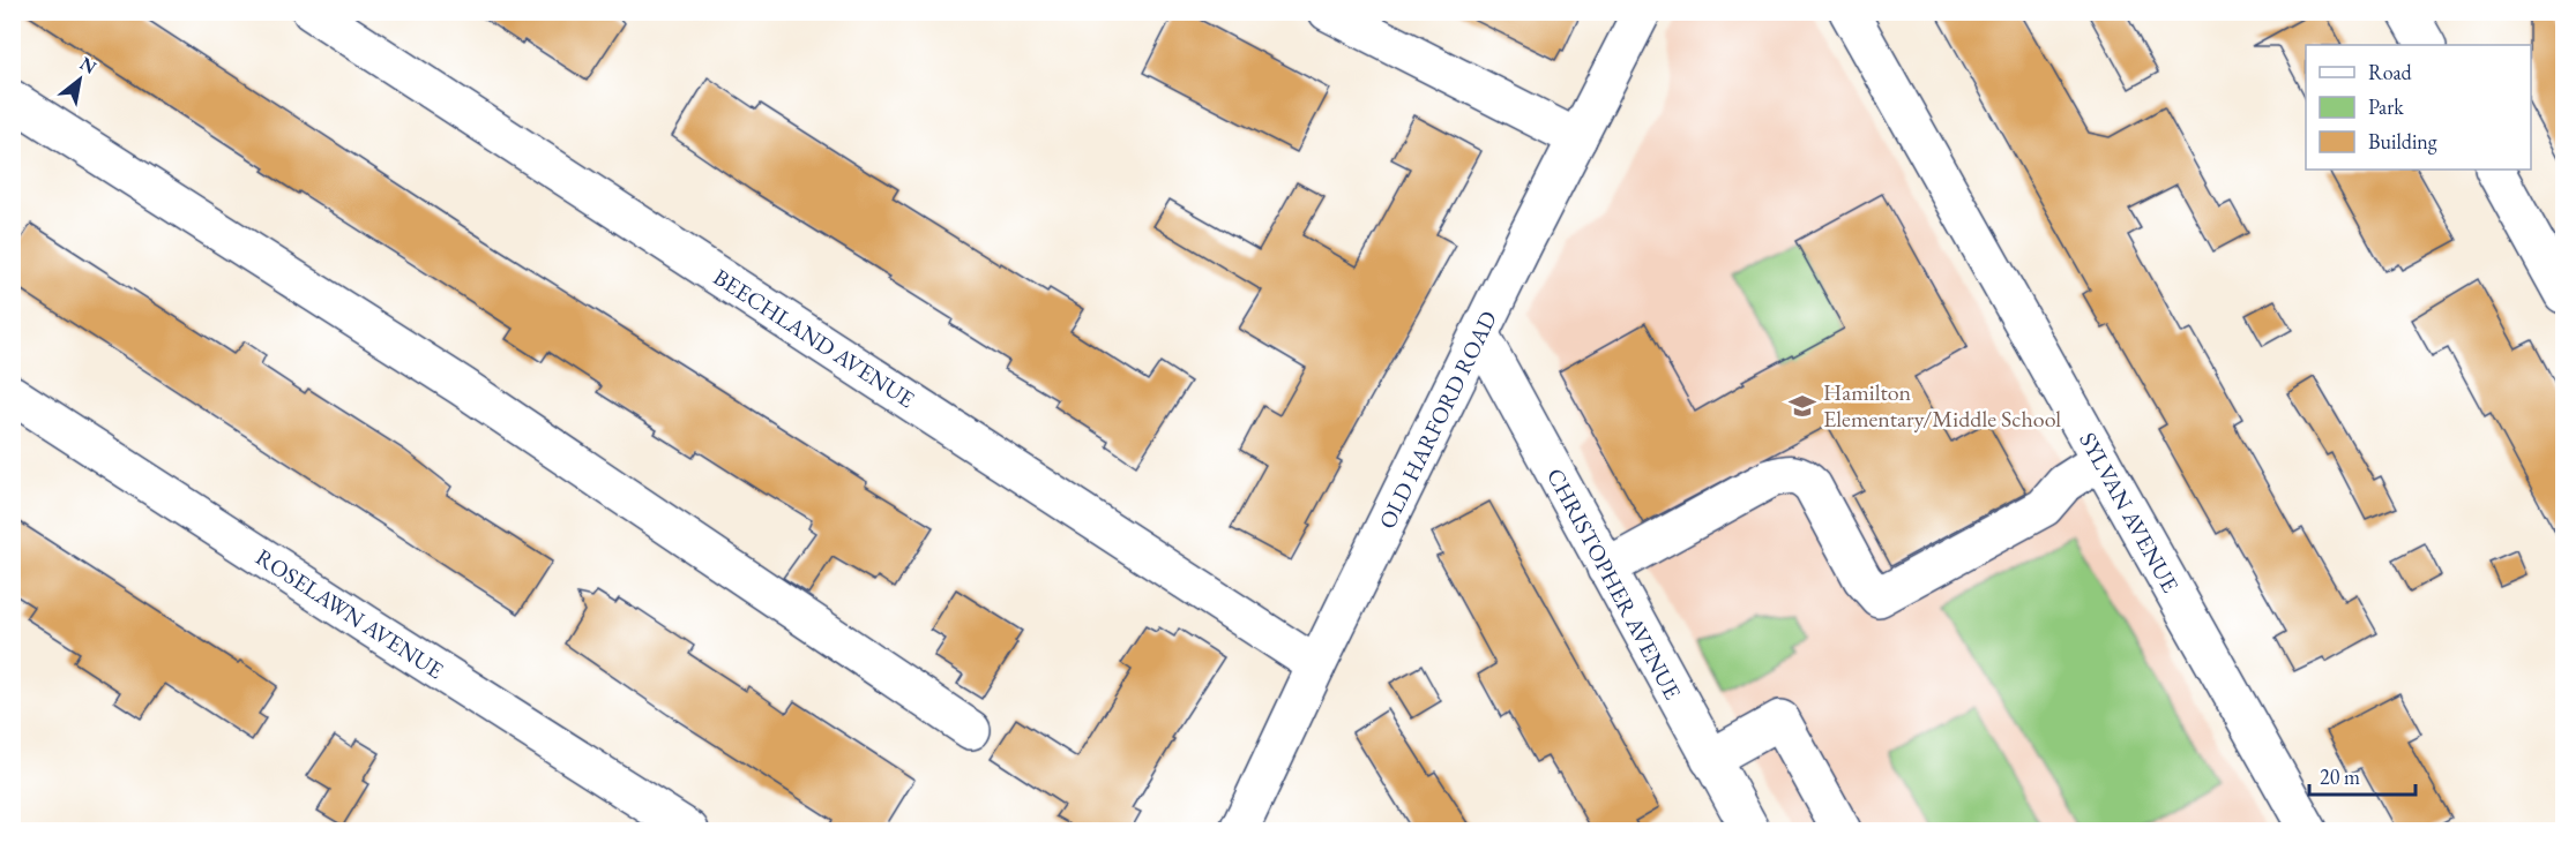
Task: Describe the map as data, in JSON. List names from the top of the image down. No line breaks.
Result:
{"streets":{"street":["BEECHLAND AVENUE","OLD HARFORD ROAD","SYLVAN AVENUE","CHRISTOPHER AVENUE","ROSELAWN AVENUE"]},"crossings":[["BEECHLAND AVENUE","OLD HARFORD ROAD"],["OLD HARFORD ROAD","CHRISTOPHER AVENUE"]],"places":{"school or university":["Hamilton Elementary/Middle School"]},"legend":["Road","Park","Building"],"scale_bar":"20 m","north":"top right"}
